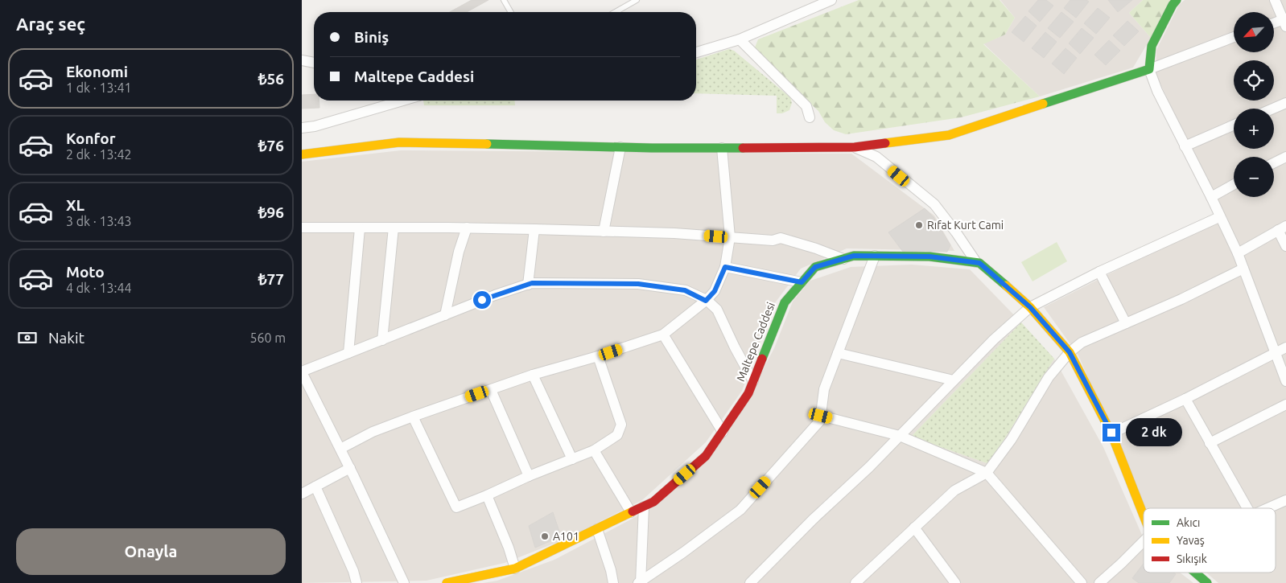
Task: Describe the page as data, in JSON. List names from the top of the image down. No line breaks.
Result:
{"streets":{"street":["Maltepe Caddesi"]},"places":["Rıfat Kurt Cami","A101"],"legend":["Akıcı","Yavaş","Sıkışık"],"north":"bottom left","page":{"heading":"Araç seç","map_buttons":["+","−"],"banner":["Biniş","Maltepe Caddesi"],"list":[{"name":"Ekonomi","note":"1 dk · 13:41","value":"₺56"},{"name":"Konfor","note":"2 dk · 13:42","value":"₺76"},{"name":"XL","note":"3 dk · 13:43","value":"₺96"},{"name":"Moto","note":"4 dk · 13:44","value":"₺77"}],"pay":["Nakit","560 m"],"bubble":"2 dk","buttons":"Onayla"}}
